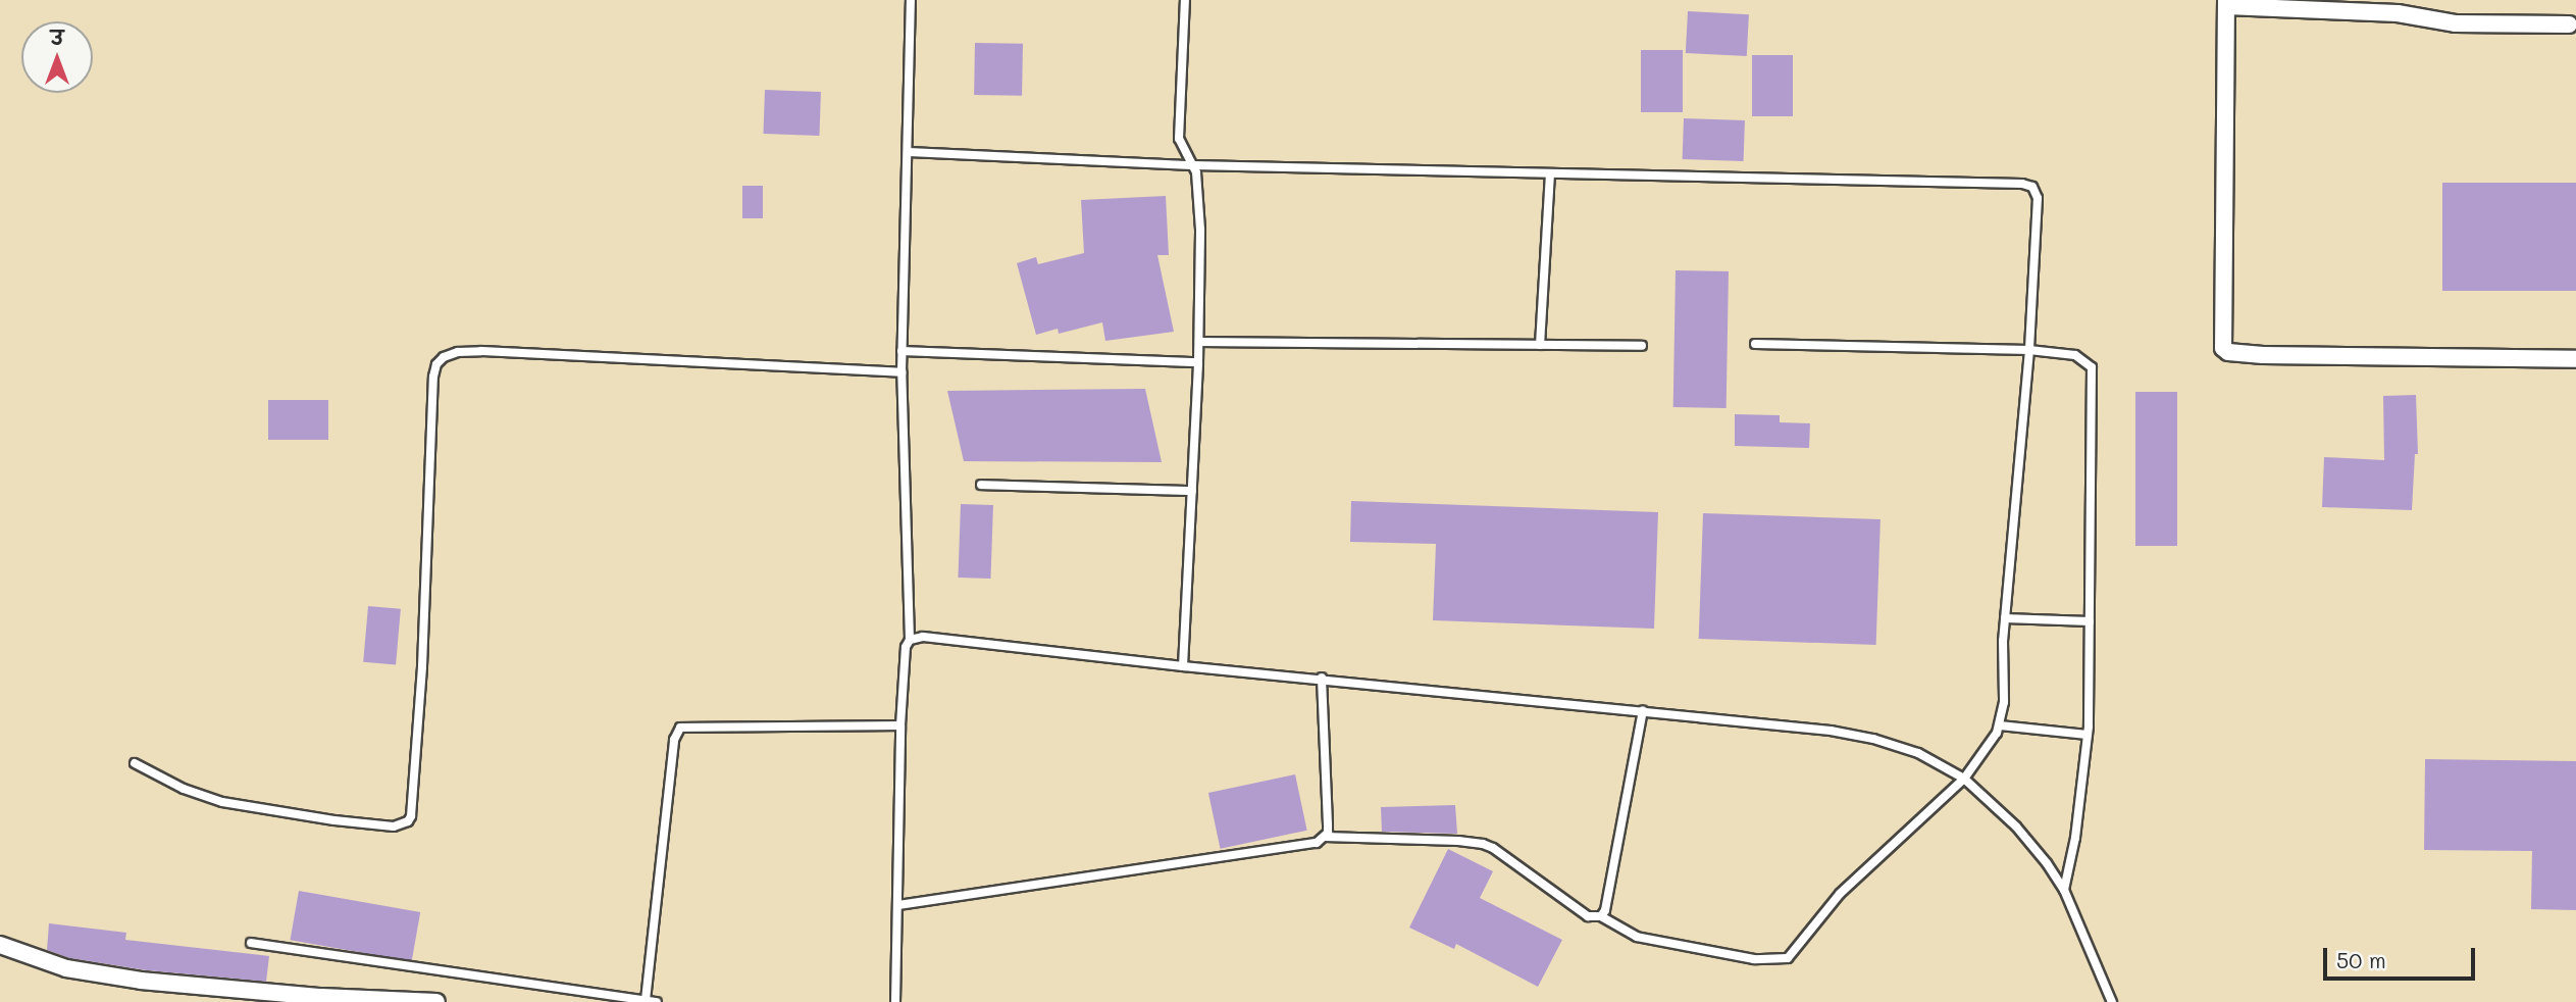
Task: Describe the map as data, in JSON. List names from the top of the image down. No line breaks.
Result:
{"scale_bar":"50 m","north":"top"}
